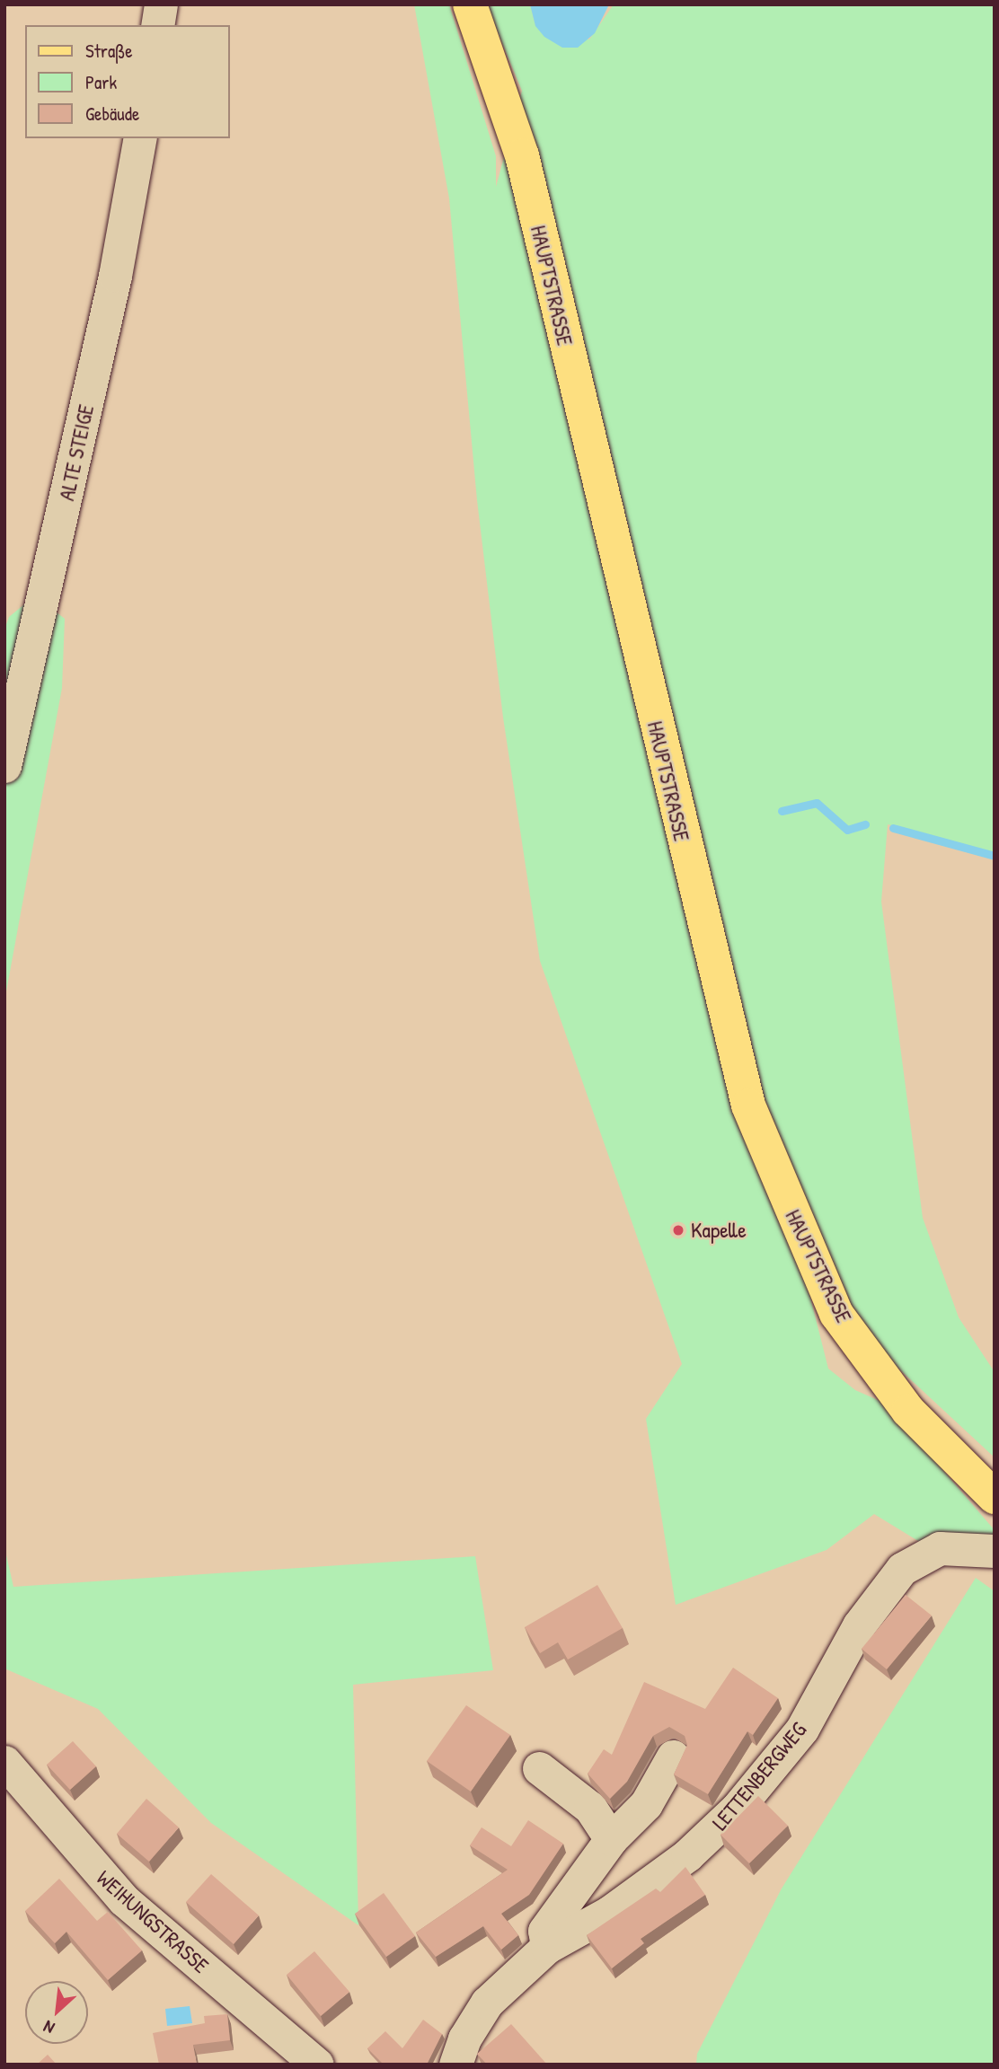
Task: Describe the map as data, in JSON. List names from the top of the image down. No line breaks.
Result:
{"streets":{"main road":["HAUPTSTRASSE"],"street":["ALTE STEIGE","LETTENBERGWEG","WEIHUNGSTRASSE"]},"places":["Kapelle"],"legend":["Straße","Park","Gebäude"],"north":"bottom left"}
